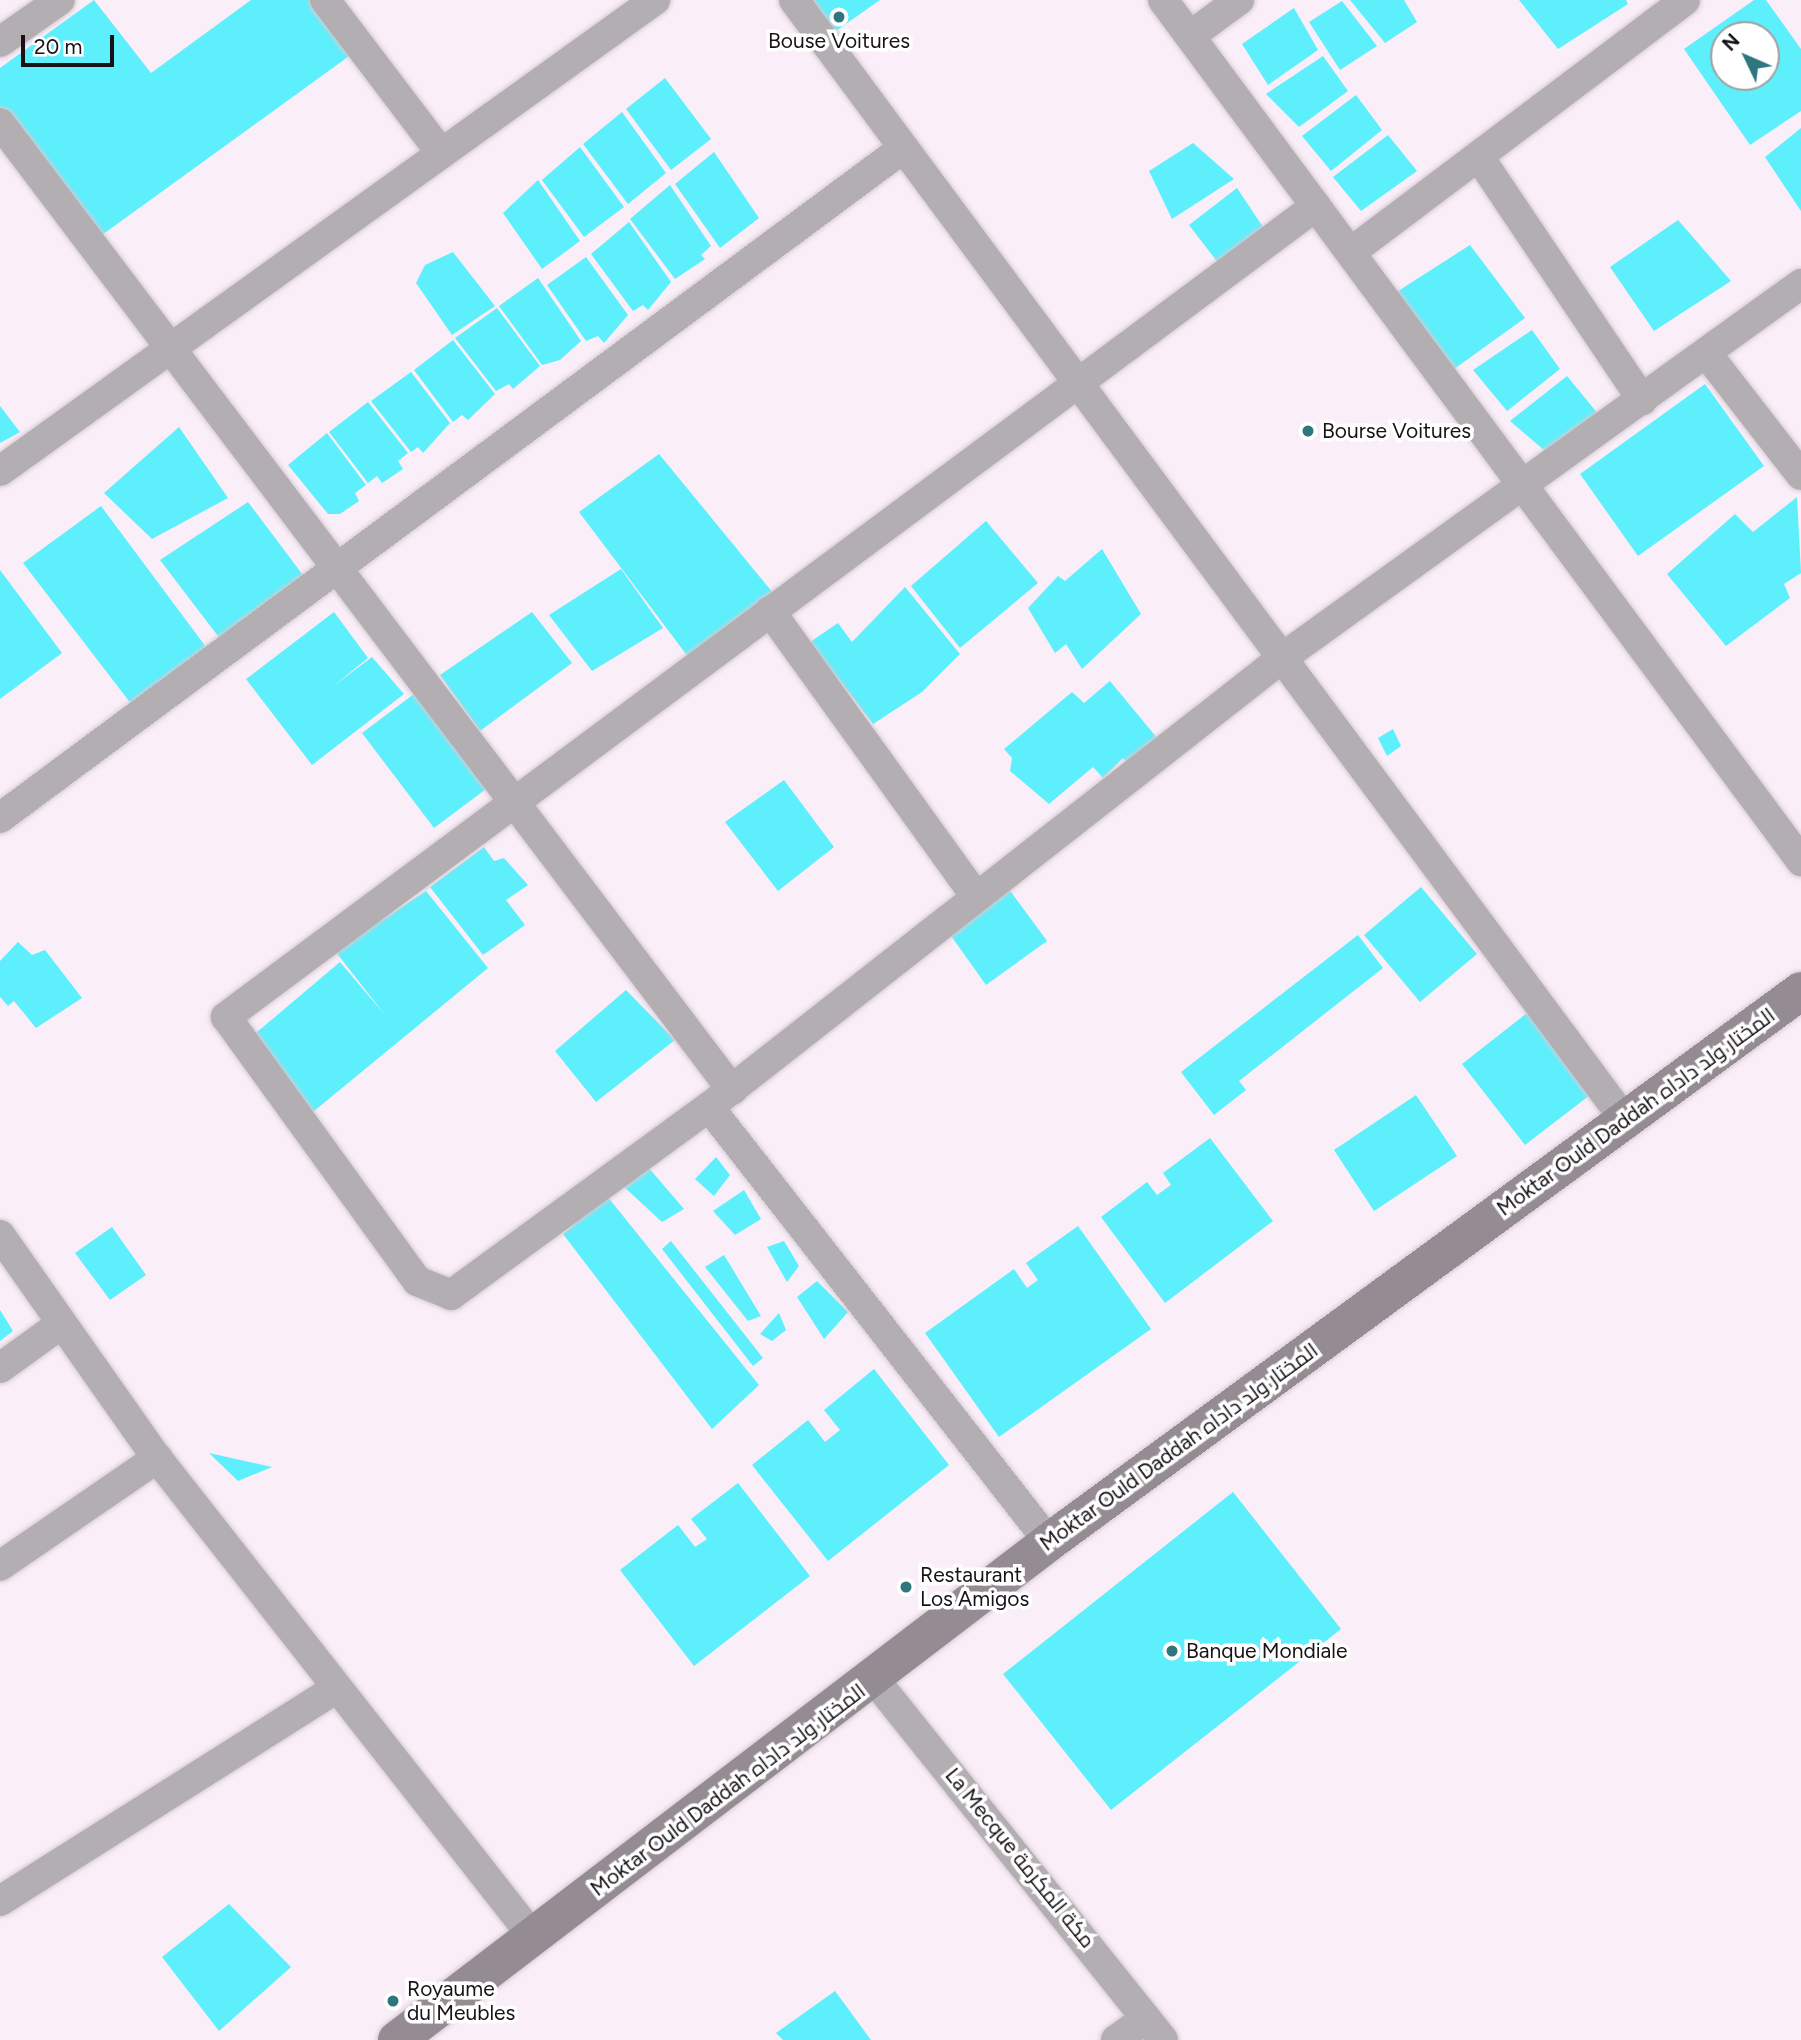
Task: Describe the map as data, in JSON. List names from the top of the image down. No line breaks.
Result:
{"streets":{"main road":["Moktar Ould Daddah المختار ولد داداه"],"street":["La Mecque مكة المكرمة"]},"crossings":[["Moktar Ould Daddah المختار ولد داداه","La Mecque مكة المكرمة"]],"places":["Bouse Voitures","Bourse Voitures","Restaurant Los Amigos","Banque Mondiale","Royaume du Meubles"],"scale_bar":"20 m","north":"top left"}
